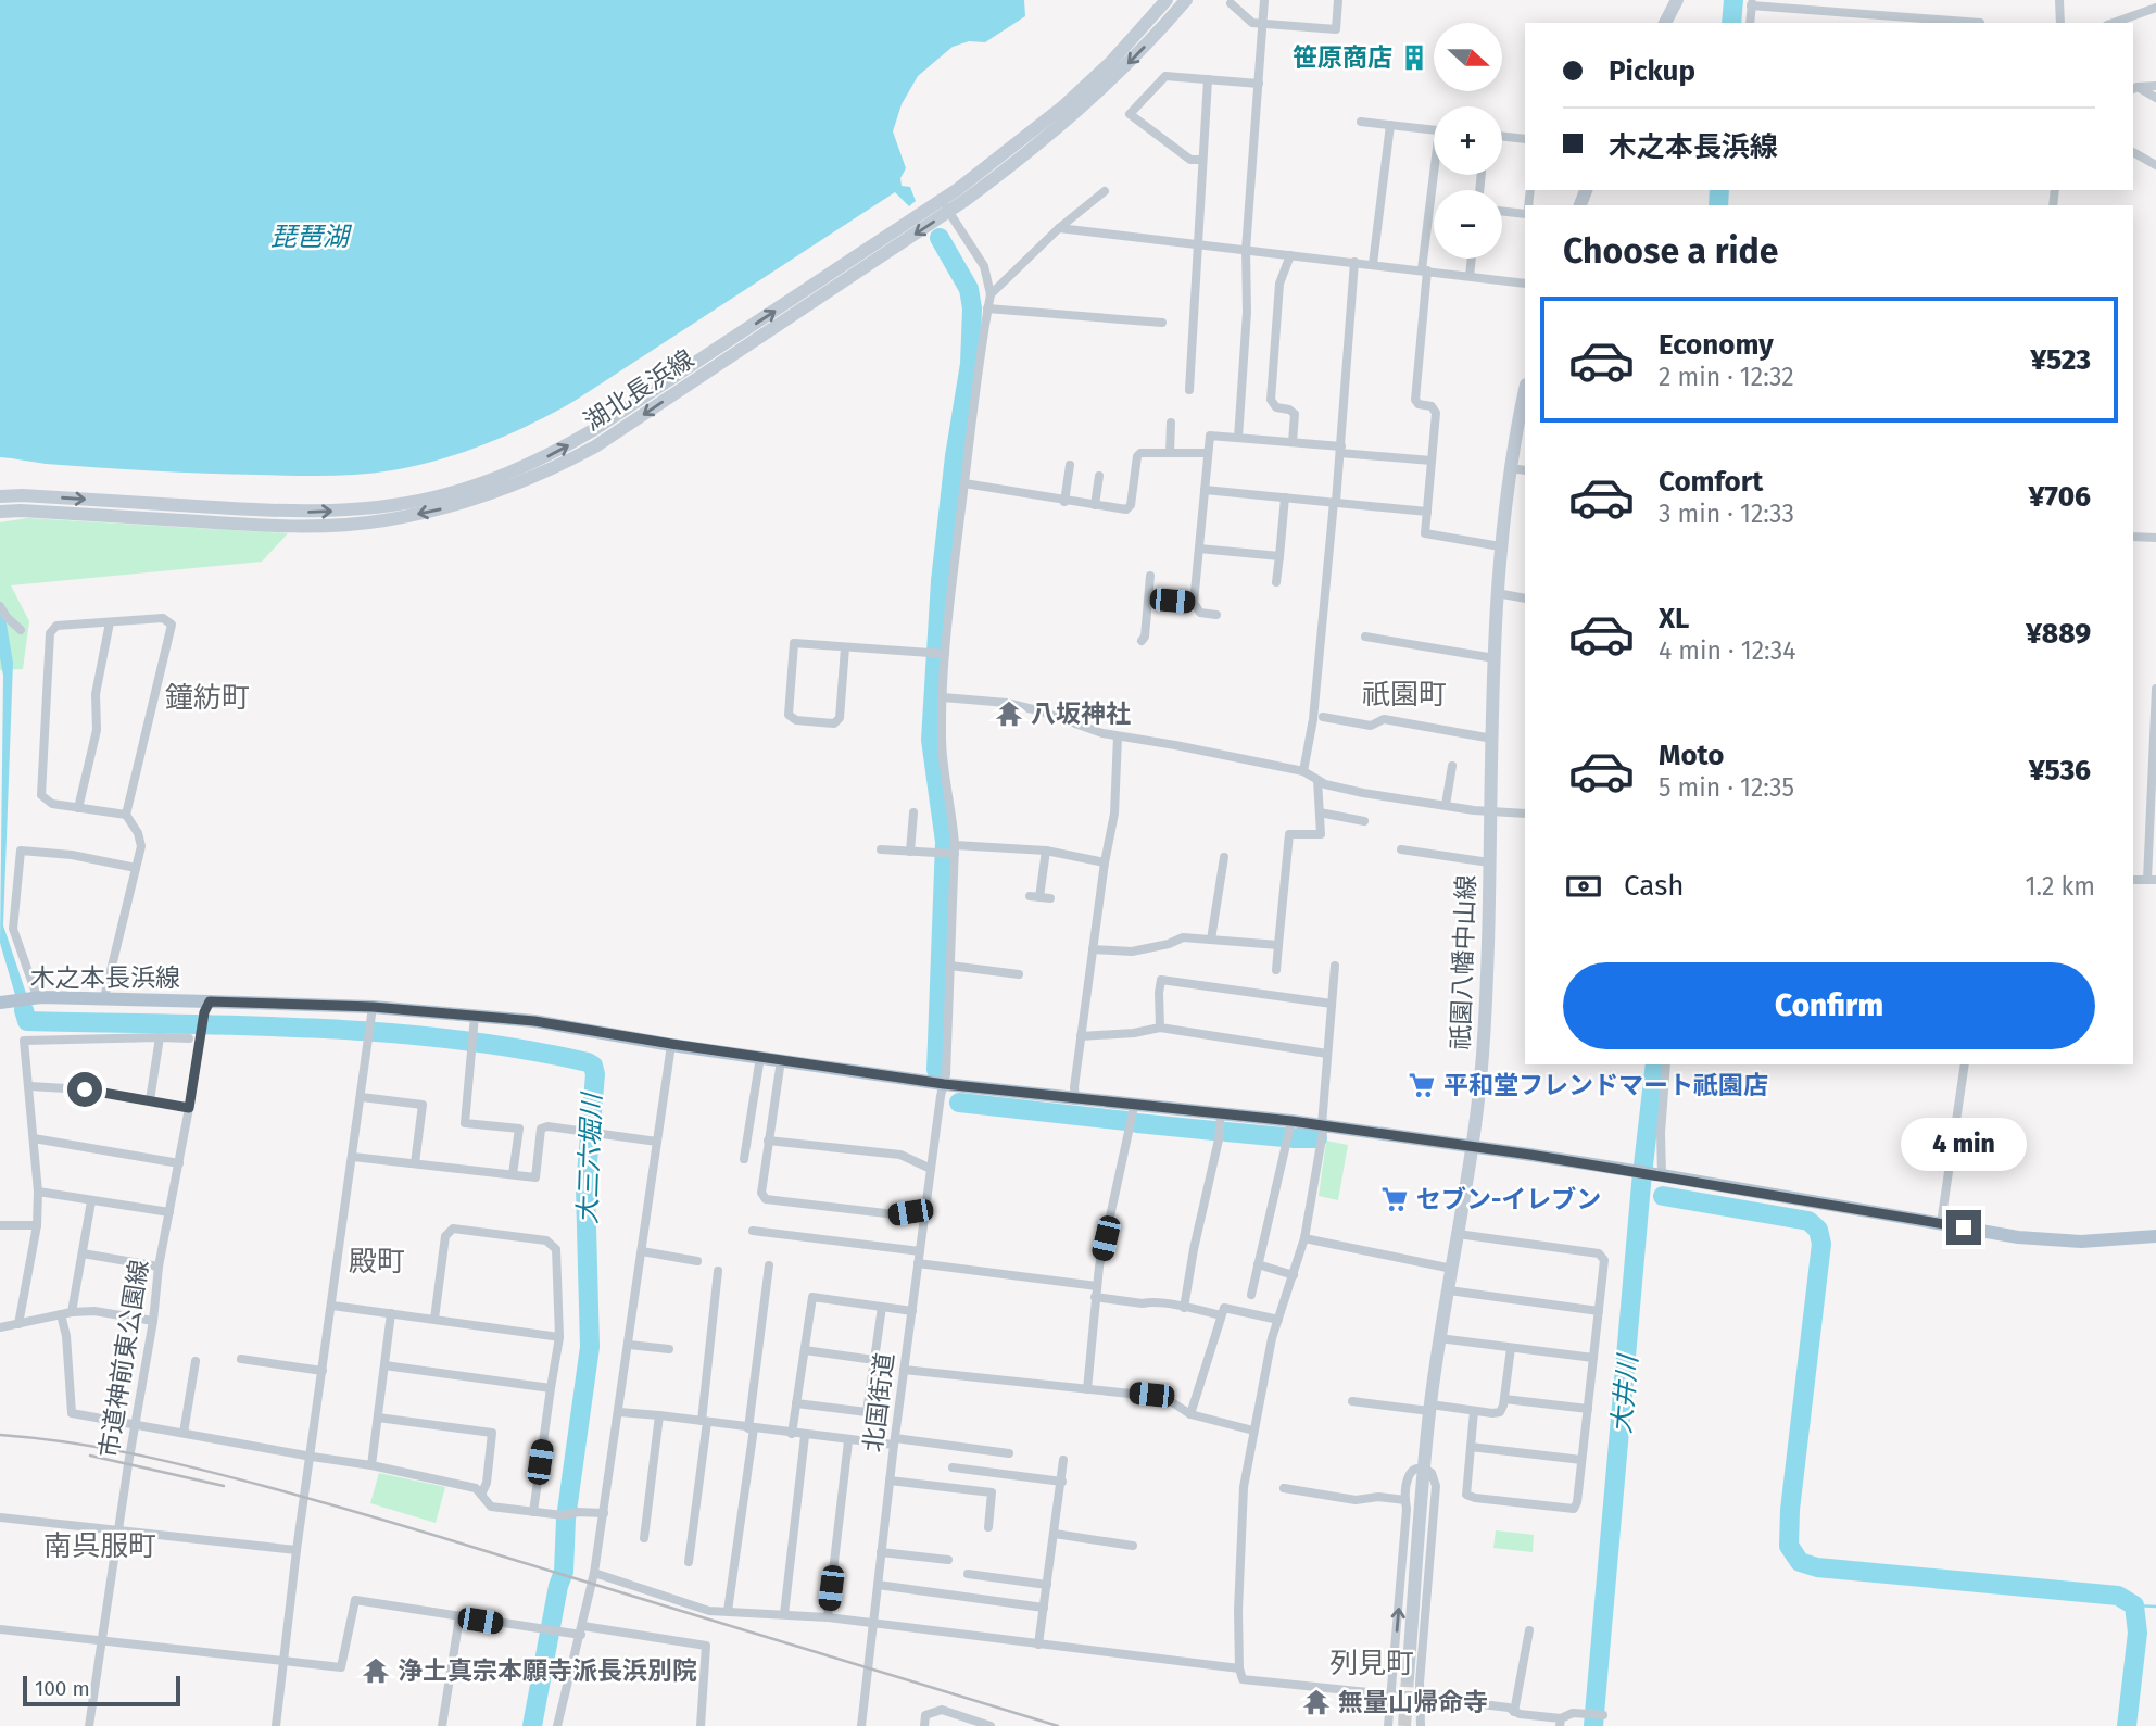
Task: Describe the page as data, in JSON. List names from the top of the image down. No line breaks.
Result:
{"streets":{"main road":["湖北長浜線","祇園八幡中山線","木之本長浜線"],"street":["市道神前東公園線","北国街道"]},"crossings":[["祇園八幡中山線","木之本長浜線"],["木之本長浜線","市道神前東公園線"],["木之本長浜線","北国街道"]],"districts":["祇園町","鐘紡町","殿町","南呉服町","列見町"],"water":["琵琶湖","大三六堀川","大井川"],"places":{"building":["笹原商店"],"temple":["八坂神社","浄土真宗本願寺派長浜別院","無量山帰命寺"],"supermarket":["平和堂フレンドマート祇園店","セブン-イレブン"]},"scale_bar":"100 m","north":"right","page":{"map_buttons":["+","−"],"banner":["Pickup","木之本長浜線"],"heading":"Choose a ride","list":[{"name":"Economy","note":"2 min · 12:32","value":"¥523"},{"name":"Comfort","note":"3 min · 12:33","value":"¥706"},{"name":"XL","note":"4 min · 12:34","value":"¥889"},{"name":"Moto","note":"5 min · 12:35","value":"¥536"}],"pay":["Cash","1.2 km"],"buttons":"Confirm","bubble":"4 min","scale":"100 m"}}
